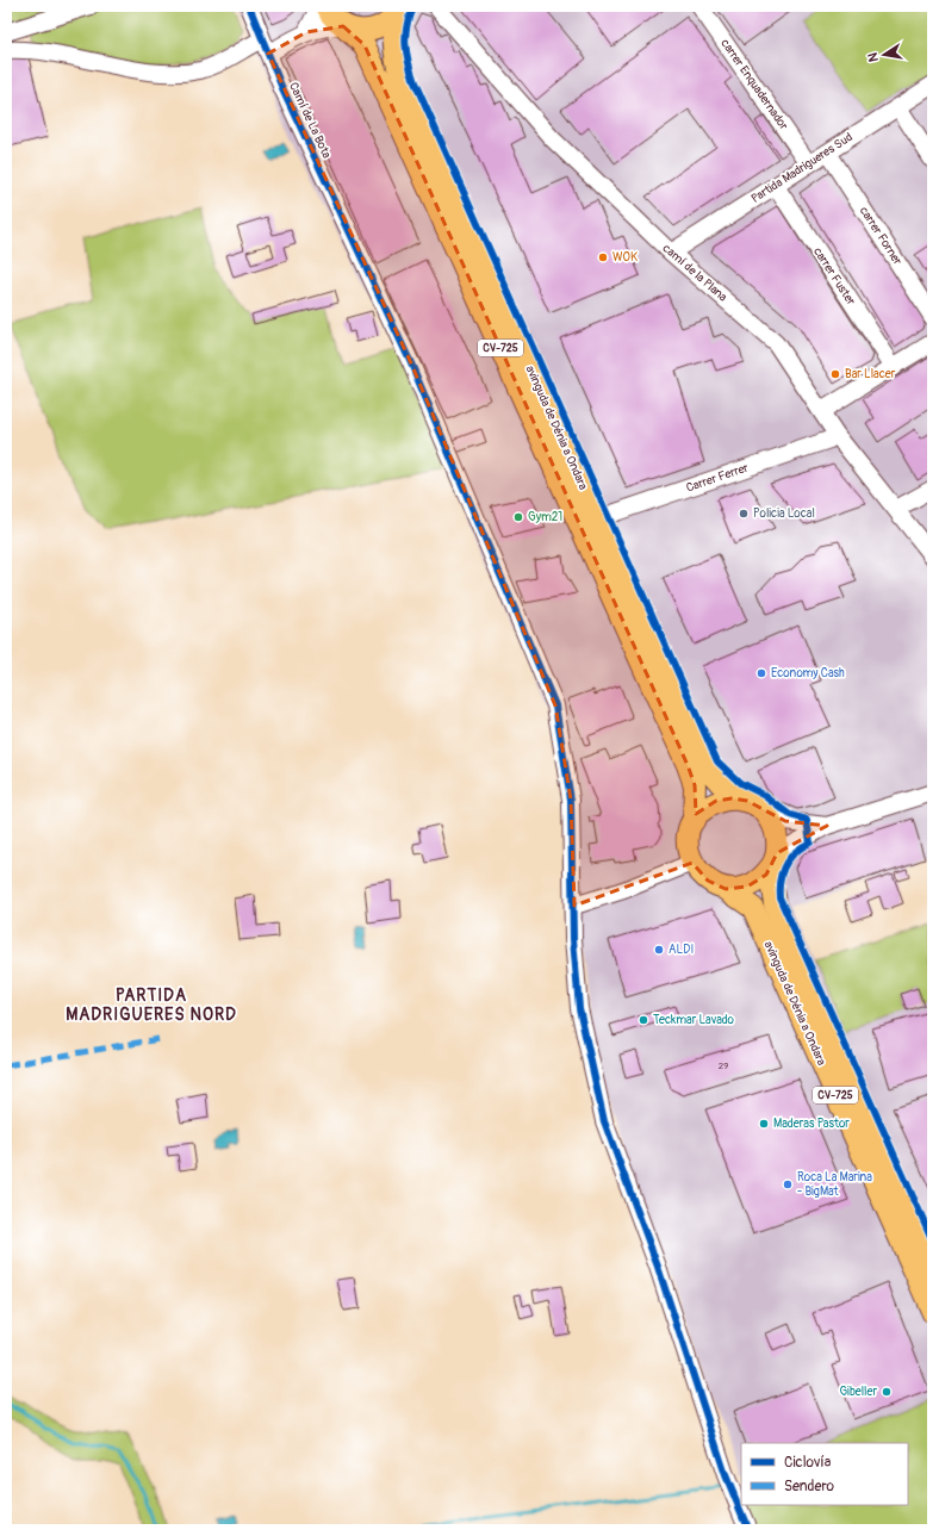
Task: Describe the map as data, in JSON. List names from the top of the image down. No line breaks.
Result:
{"streets":{"main road":["CV-725","avinguda de Dénia a Ondara"],"street":["carrer Enquadernador","Camí de La Bota","Partida Madrigueres Sud","carrer Forner","camí de la Plana","carrer Fuster","Carrer Ferrer"]},"crossings":[["carrer Enquadernador","Partida Madrigueres Sud"],["Partida Madrigueres Sud","carrer Forner"],["Partida Madrigueres Sud","camí de la Plana"],["Partida Madrigueres Sud","carrer Fuster"],["camí de la Plana","Carrer Ferrer"],["CV-725","avinguda de Dénia a Ondara"],["avinguda de Dénia a Ondara","Carrer Ferrer"]],"districts":["PARTIDA MADRIGUERES NORD"],"places":["WOK","Bar Llacer","Policia Local","Gym21","Economy Cash","ALDI","Teckmar Lavado","Maderas Pastor","Roca La Marina - BigMat","Gibeller"],"house_numbers":["29"],"legend":["Ciclovía","Sendero"],"north":"left"}
